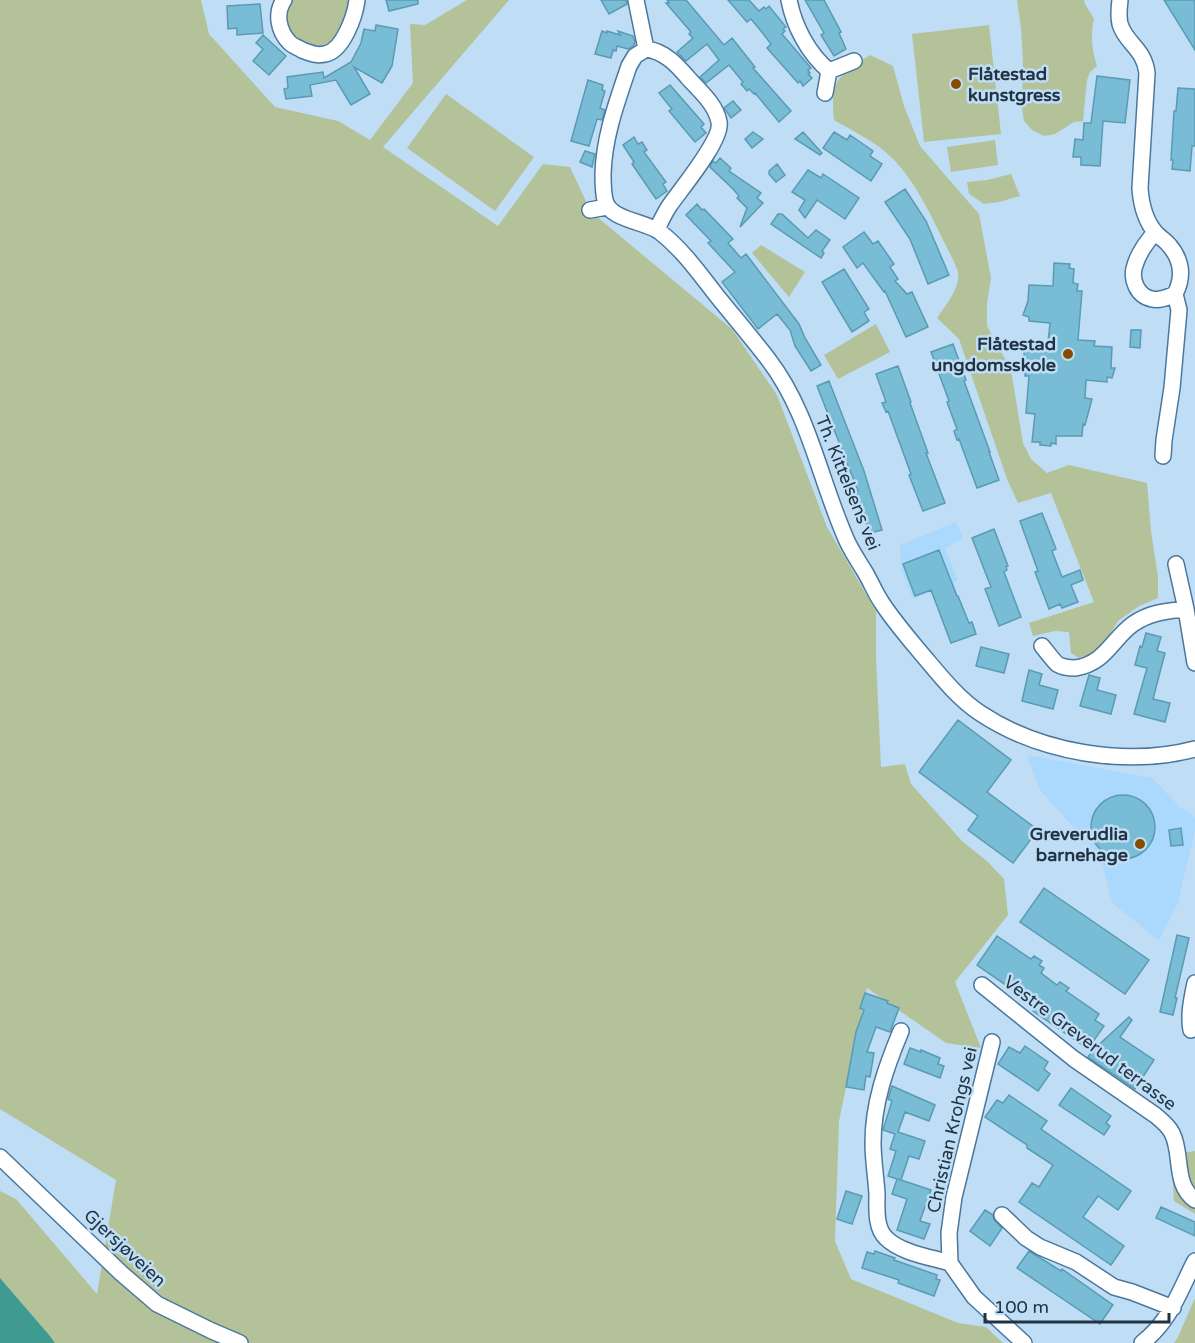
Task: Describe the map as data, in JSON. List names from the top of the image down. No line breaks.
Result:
{"streets":{"street":["Th. Kittelsens vei","Vestre Greverud terrasse","Christian Krohgs vei","Gjersjøveien"]},"places":["Flåtestad kunstgress","Flåtestad ungdomsskole","Greverudlia barnehage"],"scale_bar":"100 m"}
